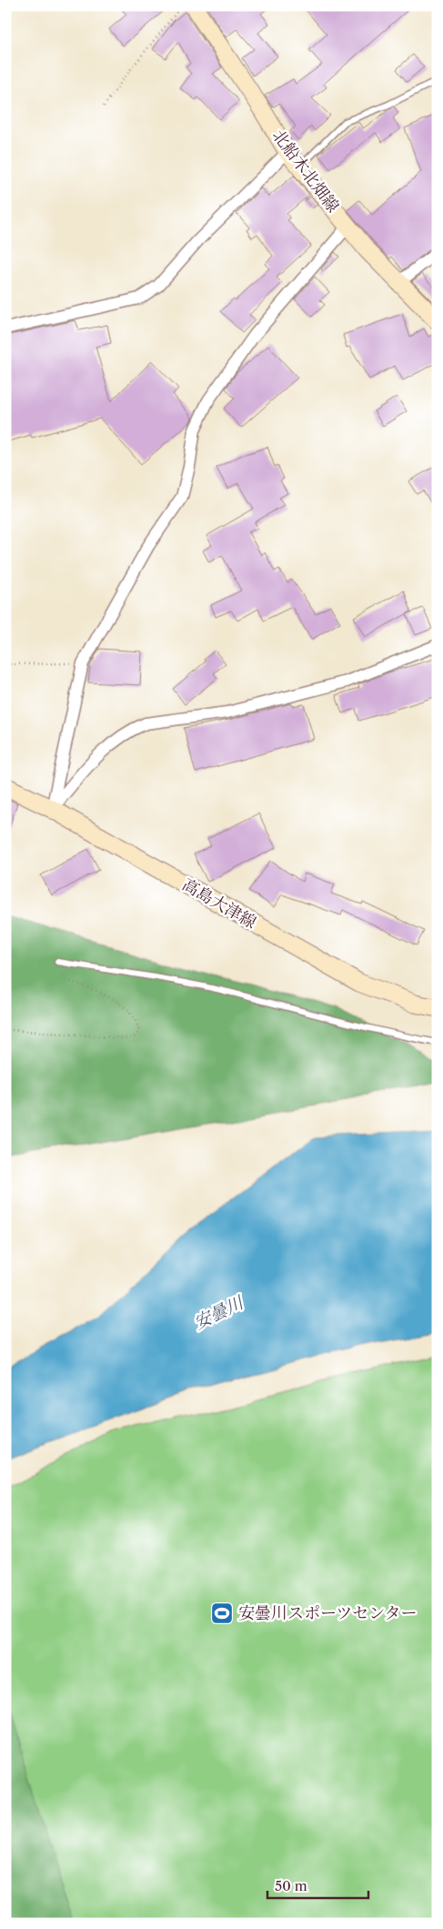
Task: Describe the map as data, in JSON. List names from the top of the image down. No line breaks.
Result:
{"streets":{"main road":["北船木北畑線","高島大津線"]},"water":["安曇川"],"places":{"sports":["安曇川スポーツセンター"]},"scale_bar":"50 m"}
